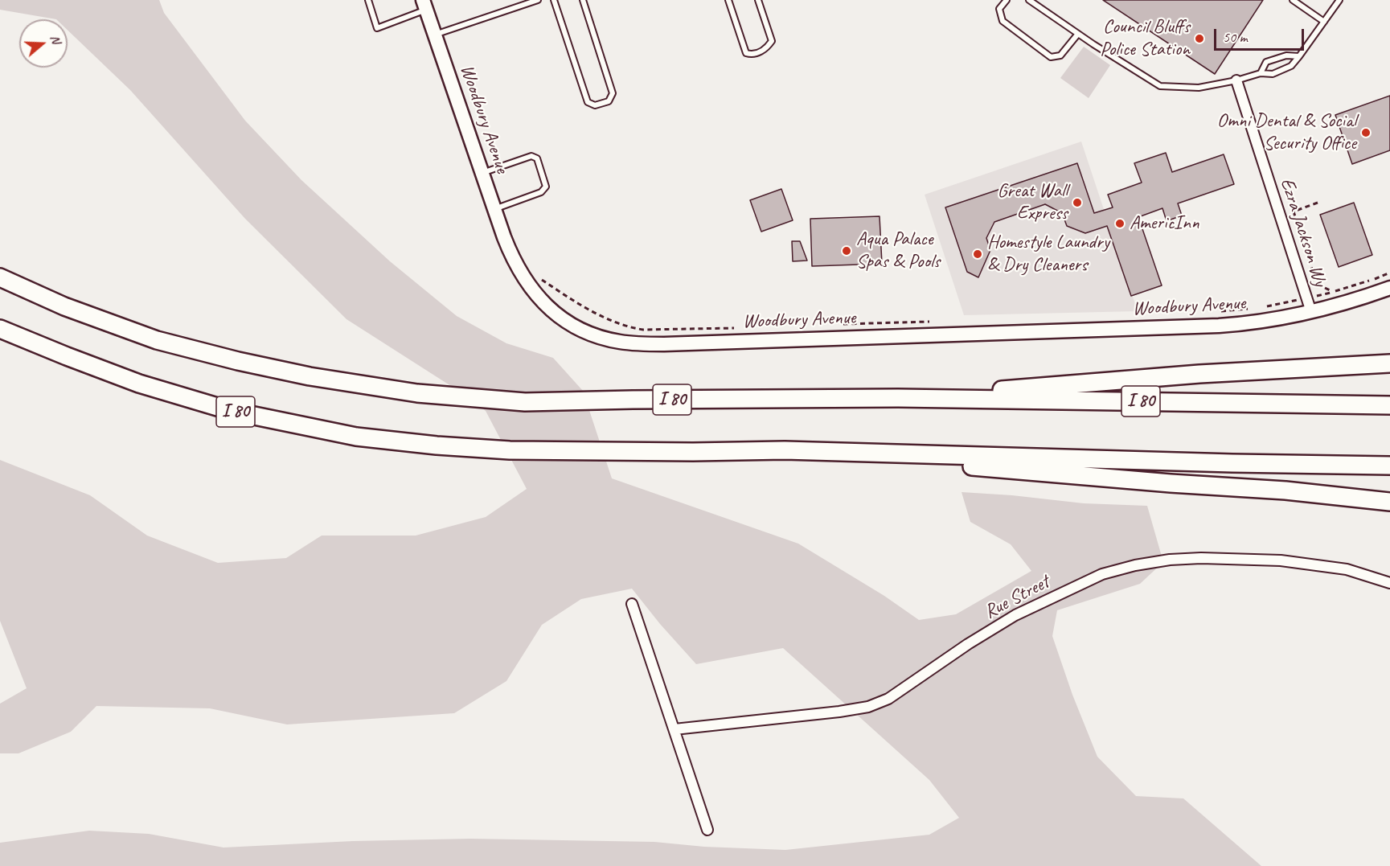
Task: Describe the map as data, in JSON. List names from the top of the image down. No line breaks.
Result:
{"streets":{"highway":["I 80"],"main road":["Woodbury Avenue"],"street":["Ezra Jackson Wy","Rue Street"]},"crossings":[["Woodbury Avenue","Ezra Jackson Wy"]],"places":["Council Bluffs Police Station","Omni Dental & Social Security Office","Great Wall Express","AmericInn","Aqua Palace Spas & Pools","Homestyle Laundry & Dry Cleaners"],"scale_bar":"50 m","north":"right"}
